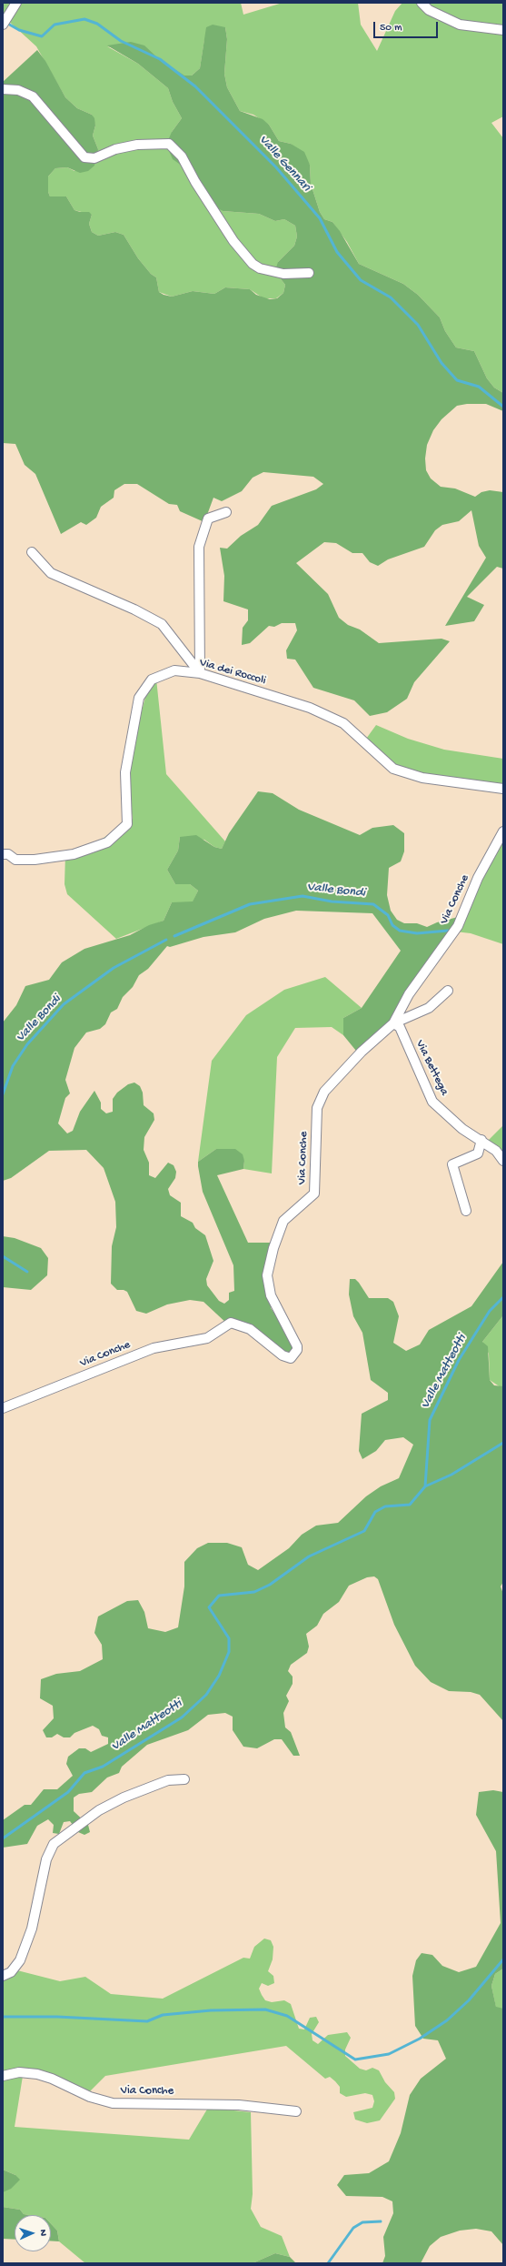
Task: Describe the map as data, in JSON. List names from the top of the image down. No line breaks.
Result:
{"streets":{"street":["Via dei Roccoli","Via Conche","Via Bettega"]},"crossings":[["Via Conche","Via Bettega"]],"water":["Valle Gennari","Valle Bondi","Valle Matteotti"],"scale_bar":"50 m","north":"right"}
